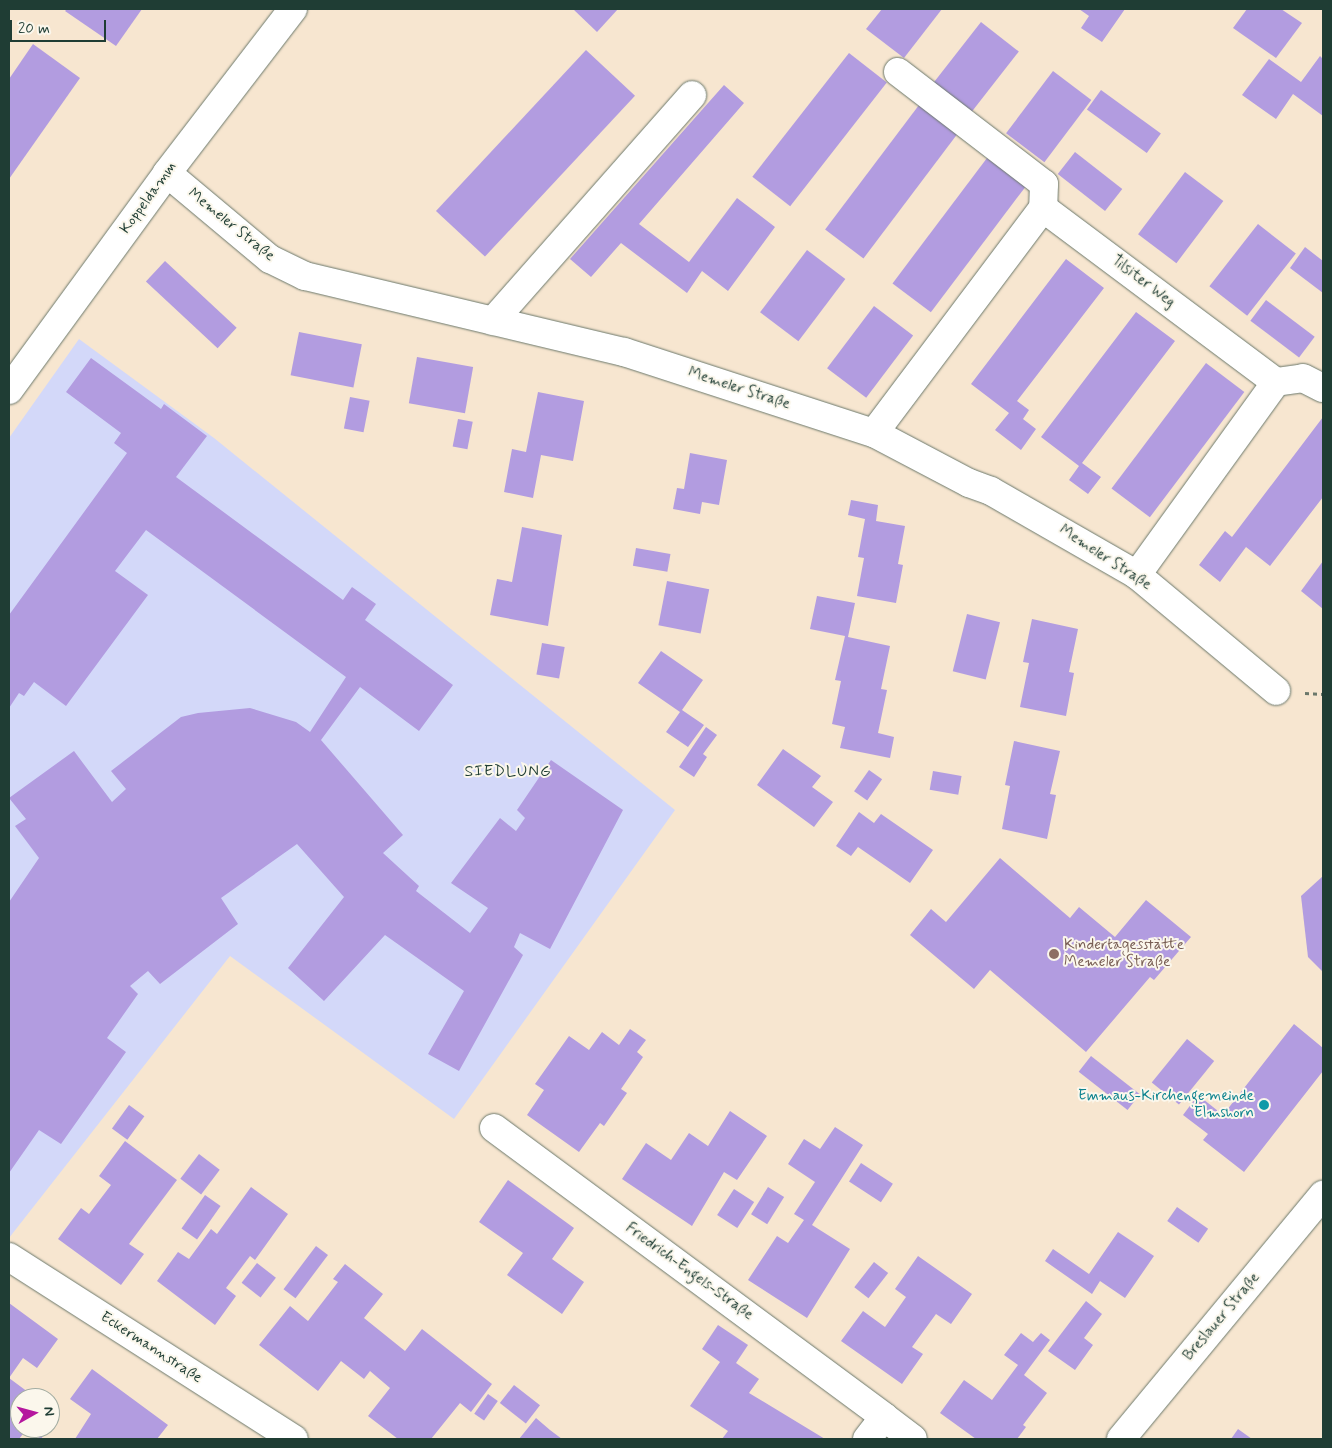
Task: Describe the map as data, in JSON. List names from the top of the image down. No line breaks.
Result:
{"streets":{"street":["Koppeldamm","Memeler Straße","Tilsiter Weg","Friedrich-Engels-Straße","Breslauer Straße","Eckermannstraße"]},"crossings":[["Koppeldamm","Memeler Straße"]],"districts":["SIEDLUNG"],"places":["Kindertagesstätte Memeler Straße","Emmaus-Kirchengemeinde Elmshorn"],"scale_bar":"20 m","north":"right"}
